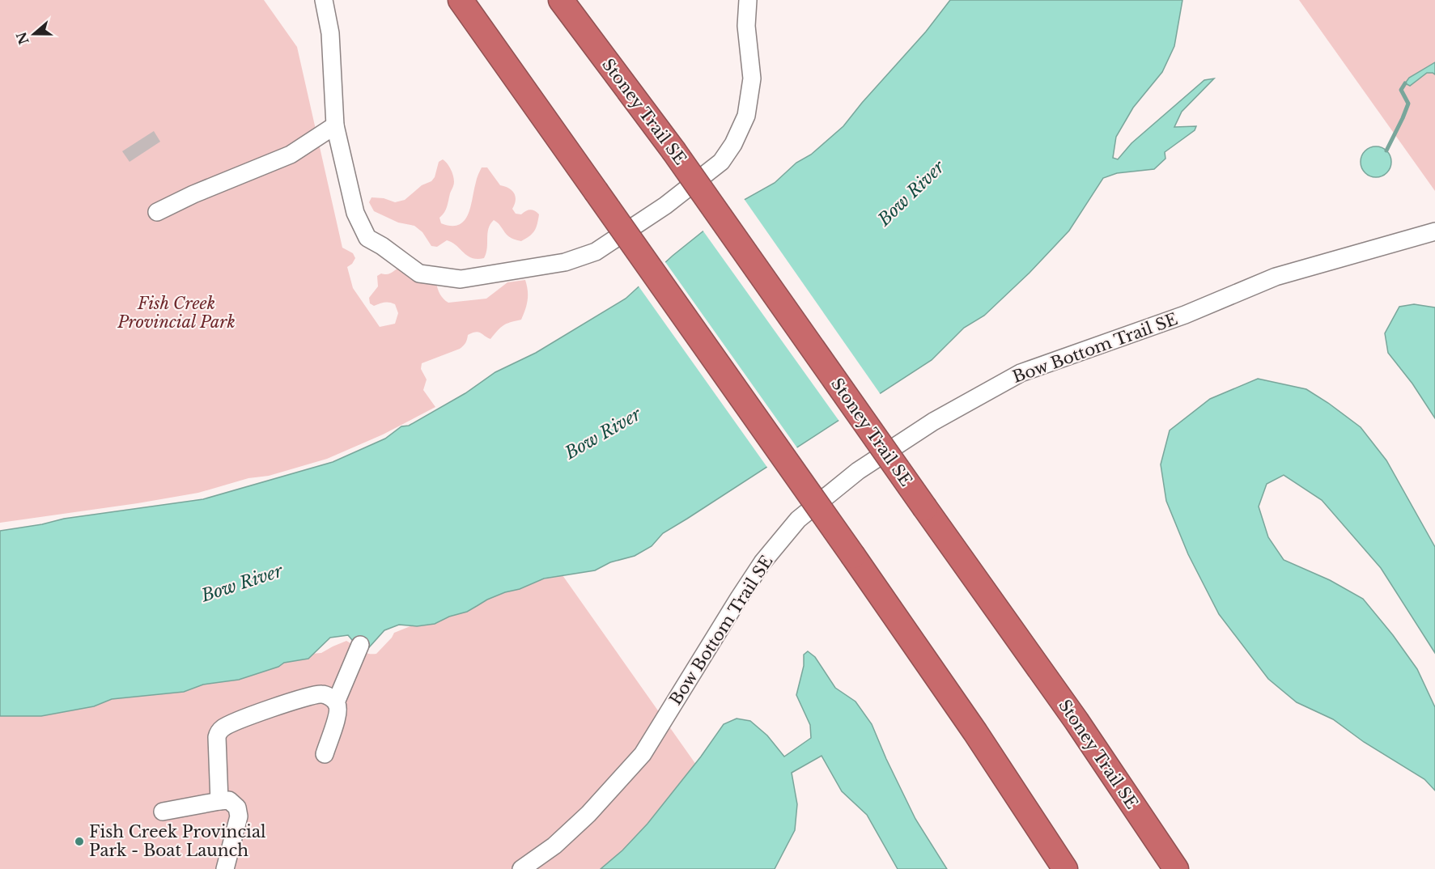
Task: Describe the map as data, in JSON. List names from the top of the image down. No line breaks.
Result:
{"streets":{"highway":["Stoney Trail SE"],"street":["Bow Bottom Trail SE"]},"water":["Bow River"],"parks":["Fish Creek Provincial Park"],"places":["Fish Creek Provincial Park - Boat Launch"],"north":"left"}
